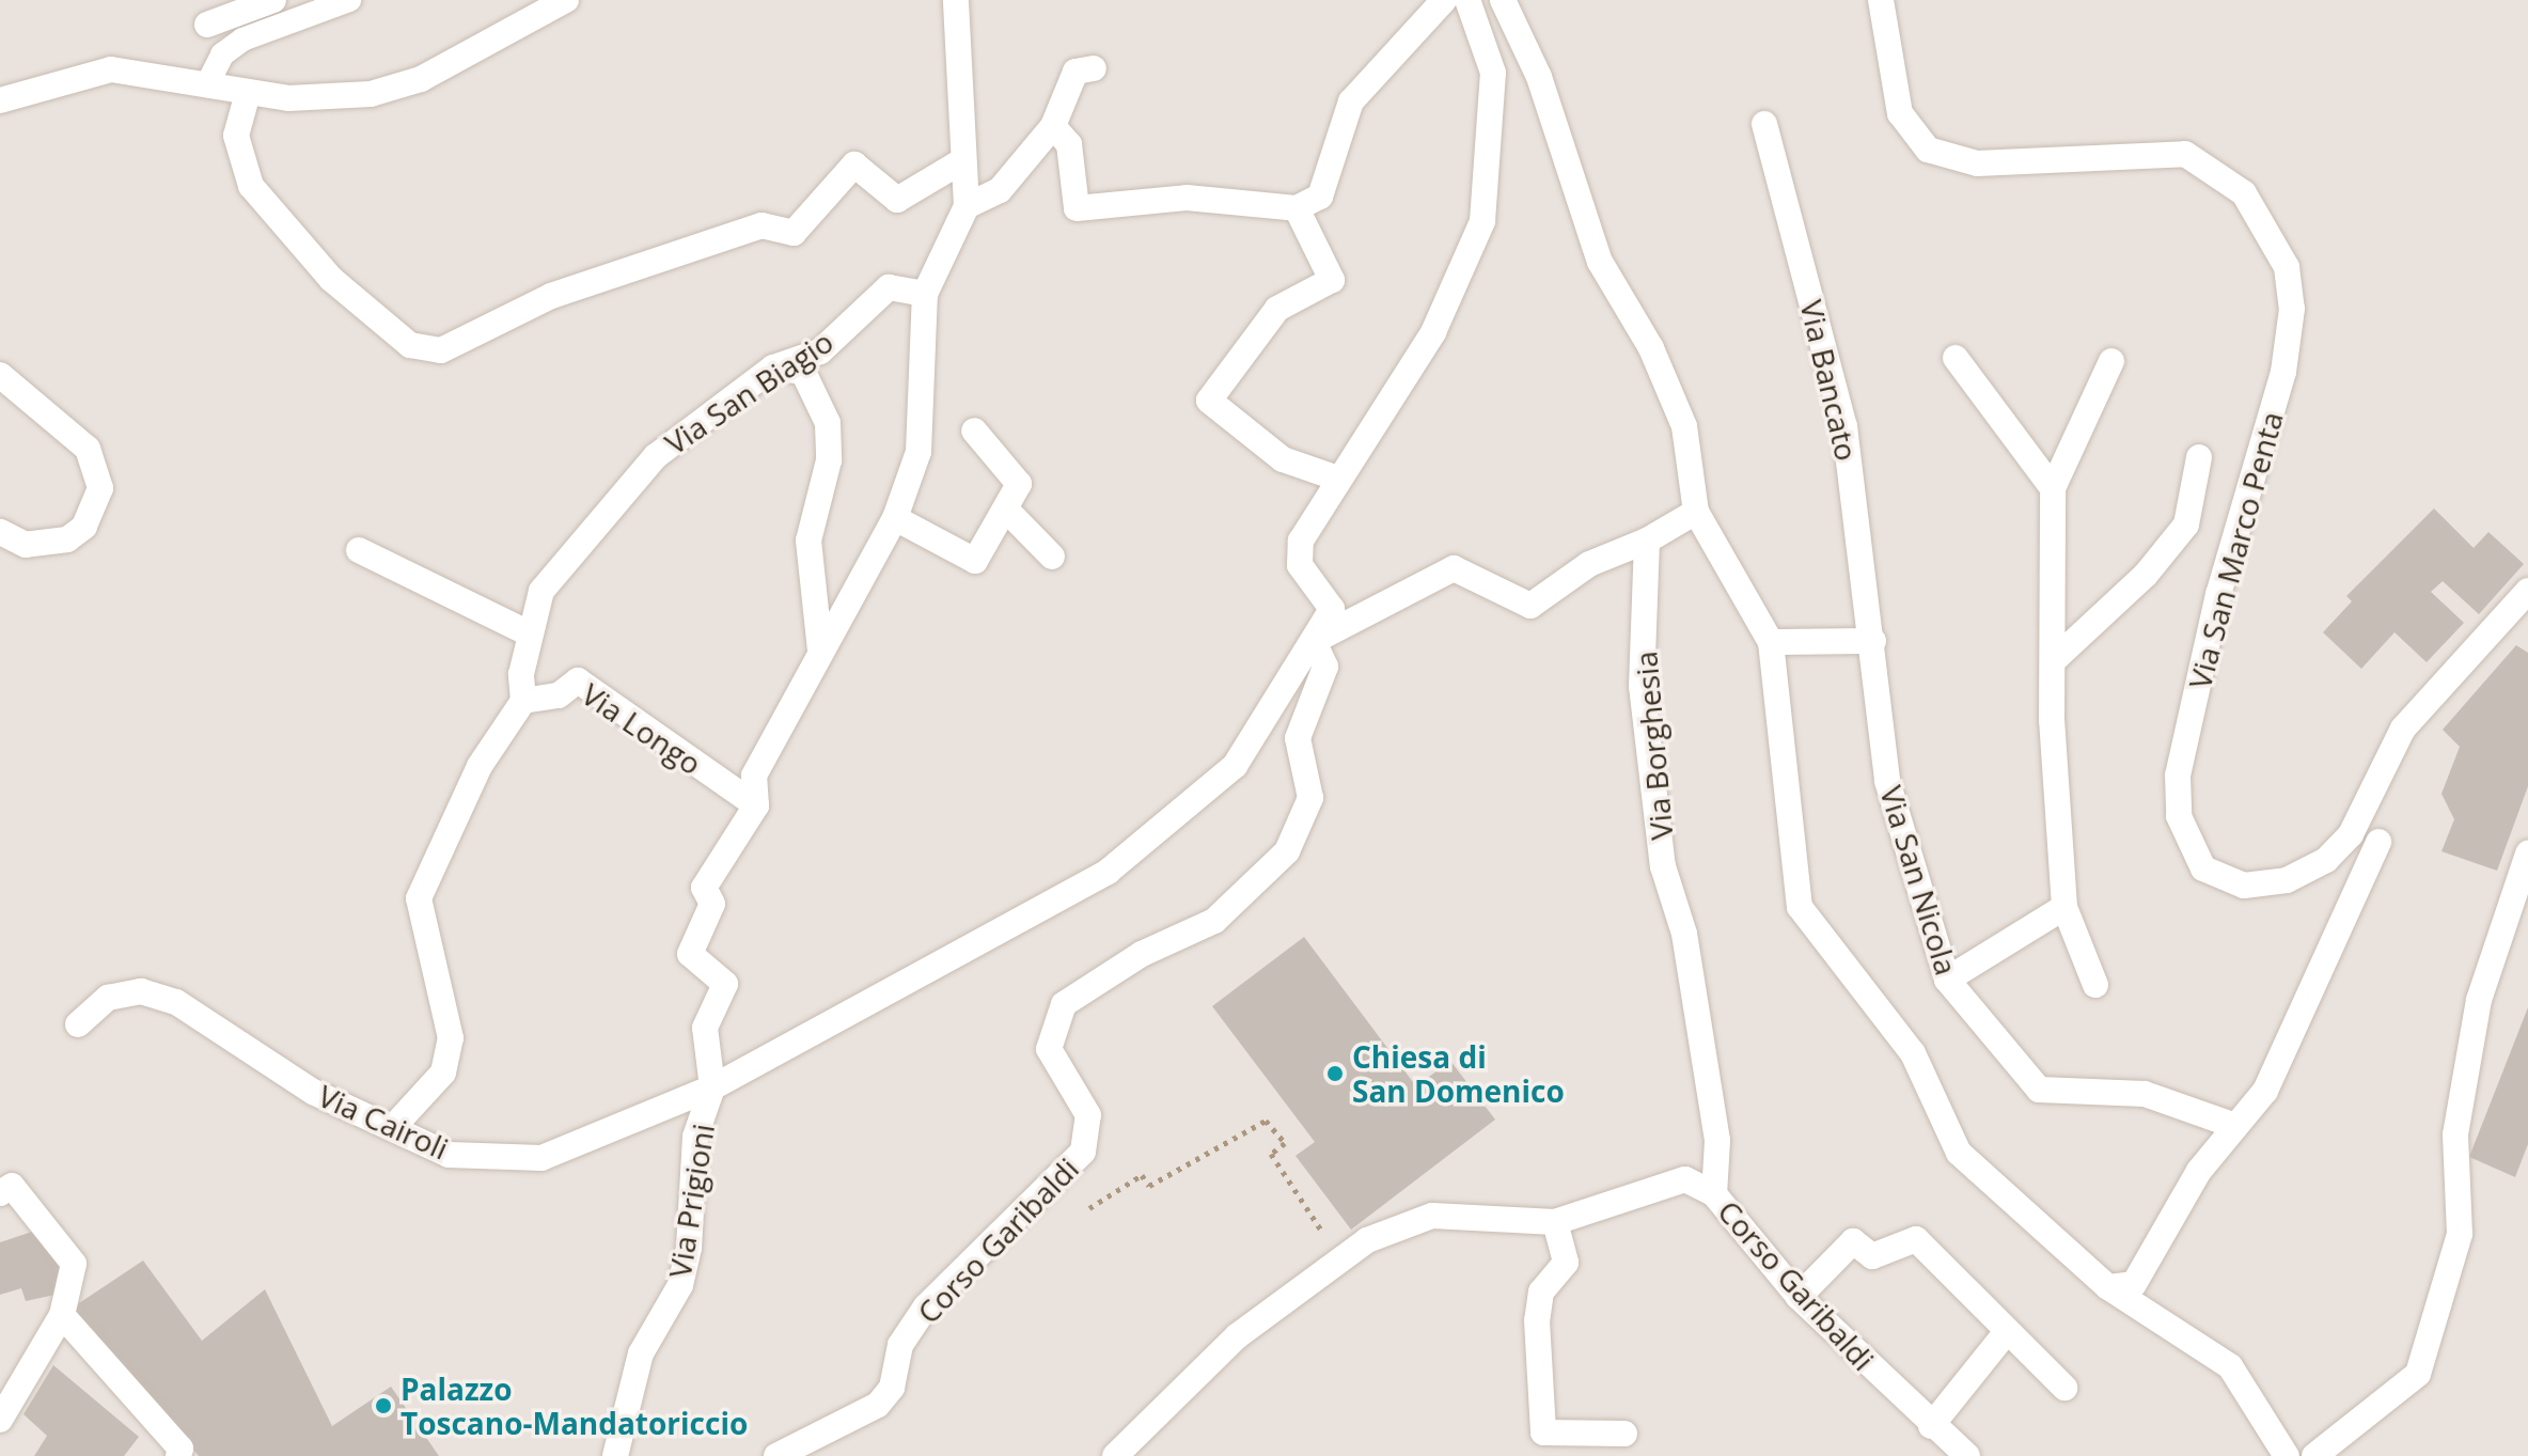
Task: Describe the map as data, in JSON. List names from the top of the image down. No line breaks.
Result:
{"streets":{"street":["Via Bancato","Via San Biagio","Via San Marco Penta","Via Longo","Via Borghesia","Via San Nicola","Via Cairoli","Via Prigioni","Corso Garibaldi"]},"crossings":[["Via Bancato","Via San Nicola"],["Via San Biagio","Via Longo"],["Via San Biagio","Via Cairoli"],["Via Borghesia","Corso Garibaldi"],["Via Cairoli","Via Prigioni"],["Via Cairoli","Corso Garibaldi"]],"places":["Chiesa di San Domenico","Palazzo Toscano-Mandatoriccio"]}
